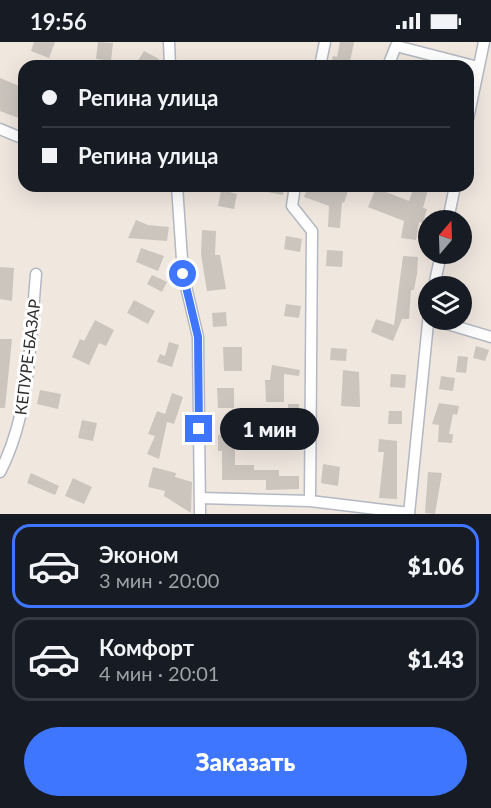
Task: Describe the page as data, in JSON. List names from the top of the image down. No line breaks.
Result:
{"streets":{"street":["КЕПУРЕ-БАЗАР"]},"north":"top","page":{"status":"19:56","banner":["Репина улица","Репина улица"],"bubble":"1 мин","list":[{"name":"Эконом","note":"3 мин · 20:00","value":"$1.06"},{"name":"Комфорт","note":"4 мин · 20:01","value":"$1.43"}],"buttons":"Заказать"}}
